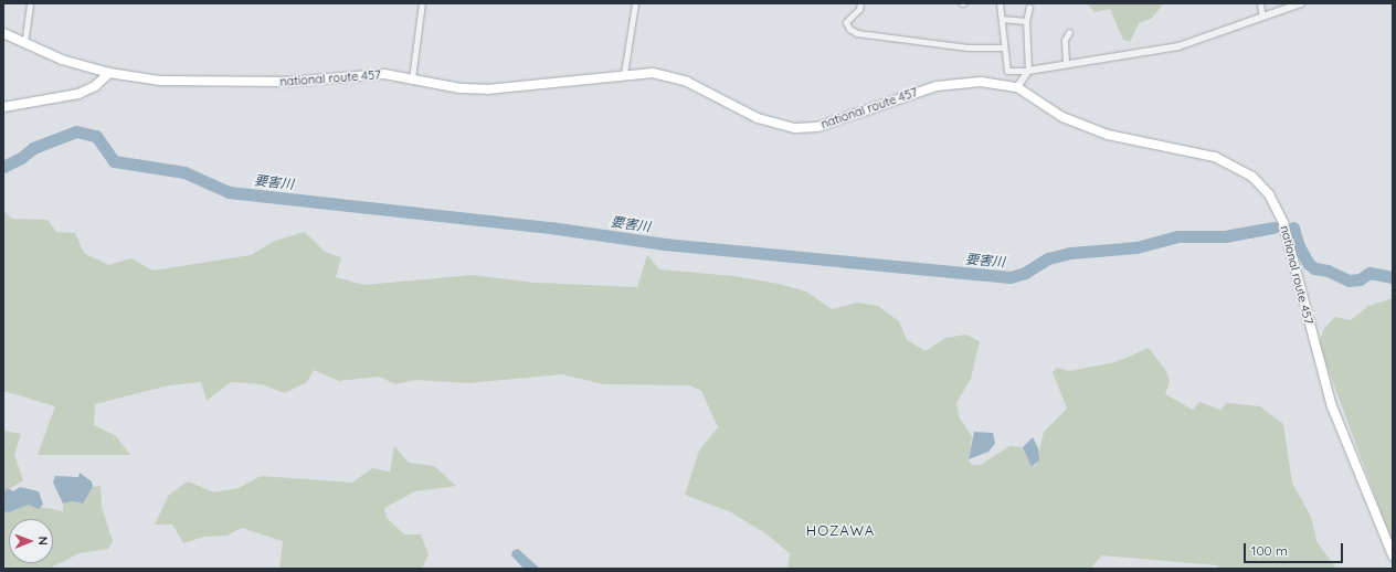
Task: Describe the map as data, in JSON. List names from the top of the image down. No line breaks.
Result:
{"streets":{"highway":["national route 457"]},"districts":["HOZAWA"],"water":["要害川"],"scale_bar":"100 m","north":"right"}
